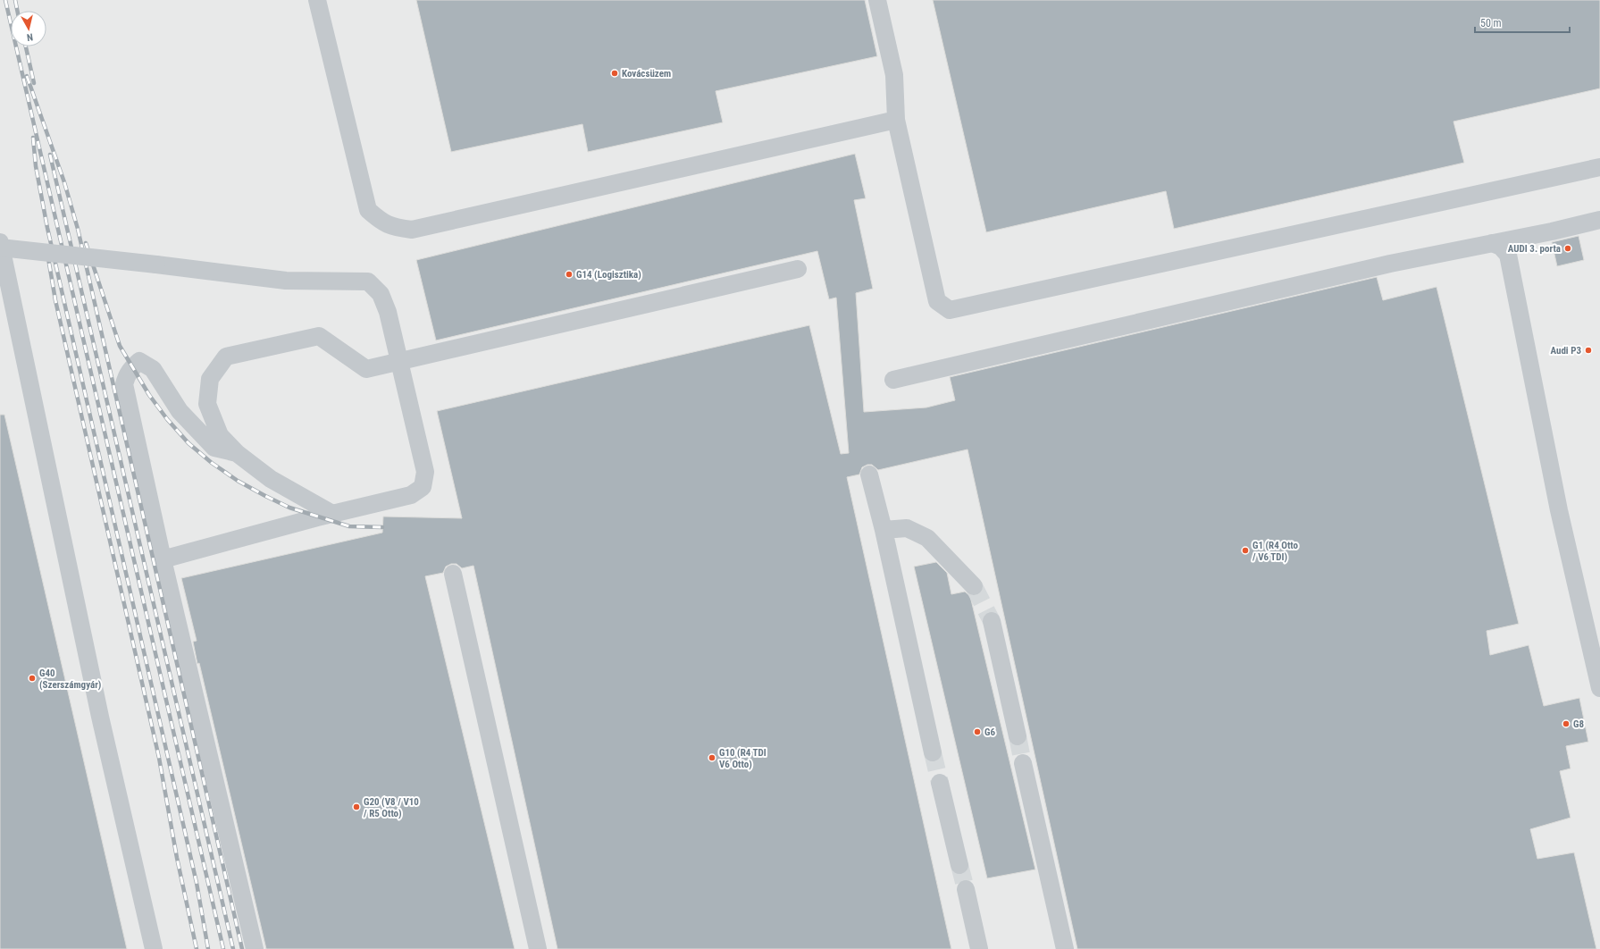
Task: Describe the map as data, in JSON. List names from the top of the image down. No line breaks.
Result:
{"places":["Kovácsüzem","AUDI 3. porta","G14 (Logisztika)","Audi P3","G1 (R4 Otto / V6 TDI)","G40 (Szerszámgyár)","G8","G6","G10 (R4 TDI V6 Otto)","G20 (V8 / V10 / R5 Otto)"],"scale_bar":"50 m","north":"bottom"}
